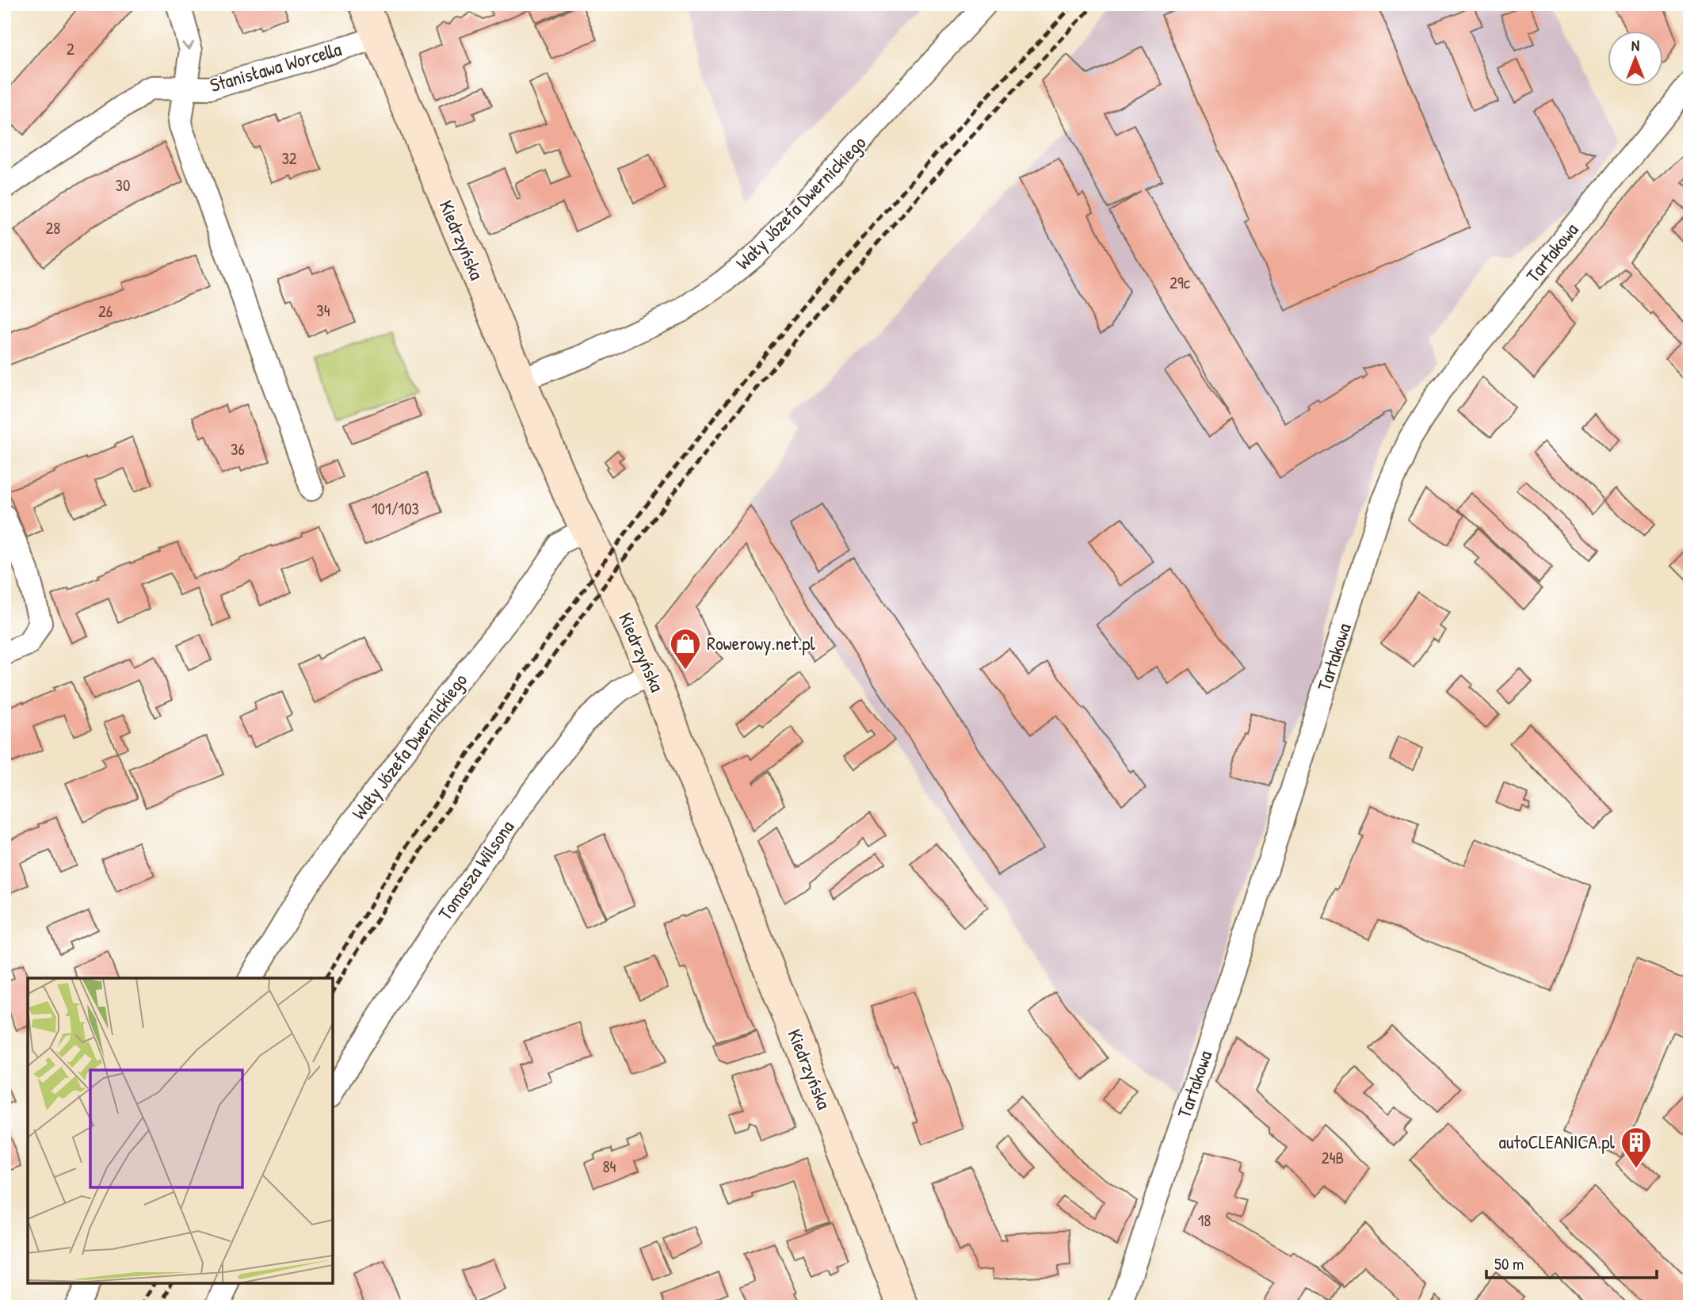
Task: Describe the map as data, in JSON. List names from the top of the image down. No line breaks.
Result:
{"streets":{"street":["Stanisława Worcella","Wały Józefa Dwernickiego","Kiedrzyńska","Tartakowa","Tomasza Wilsona"]},"crossings":[["Stanisława Worcella","Kiedrzyńska"],["Wały Józefa Dwernickiego","Kiedrzyńska"],["Kiedrzyńska","Tomasza Wilsona"]],"places":{"shop":["Rowerowy.net.pl"],"building":["autoCLEANICA.pl"]},"house_numbers":["2","32","30","28","29c","34","26","36","101/103","24B","84","18"],"scale_bar":"50 m","north":"top"}
